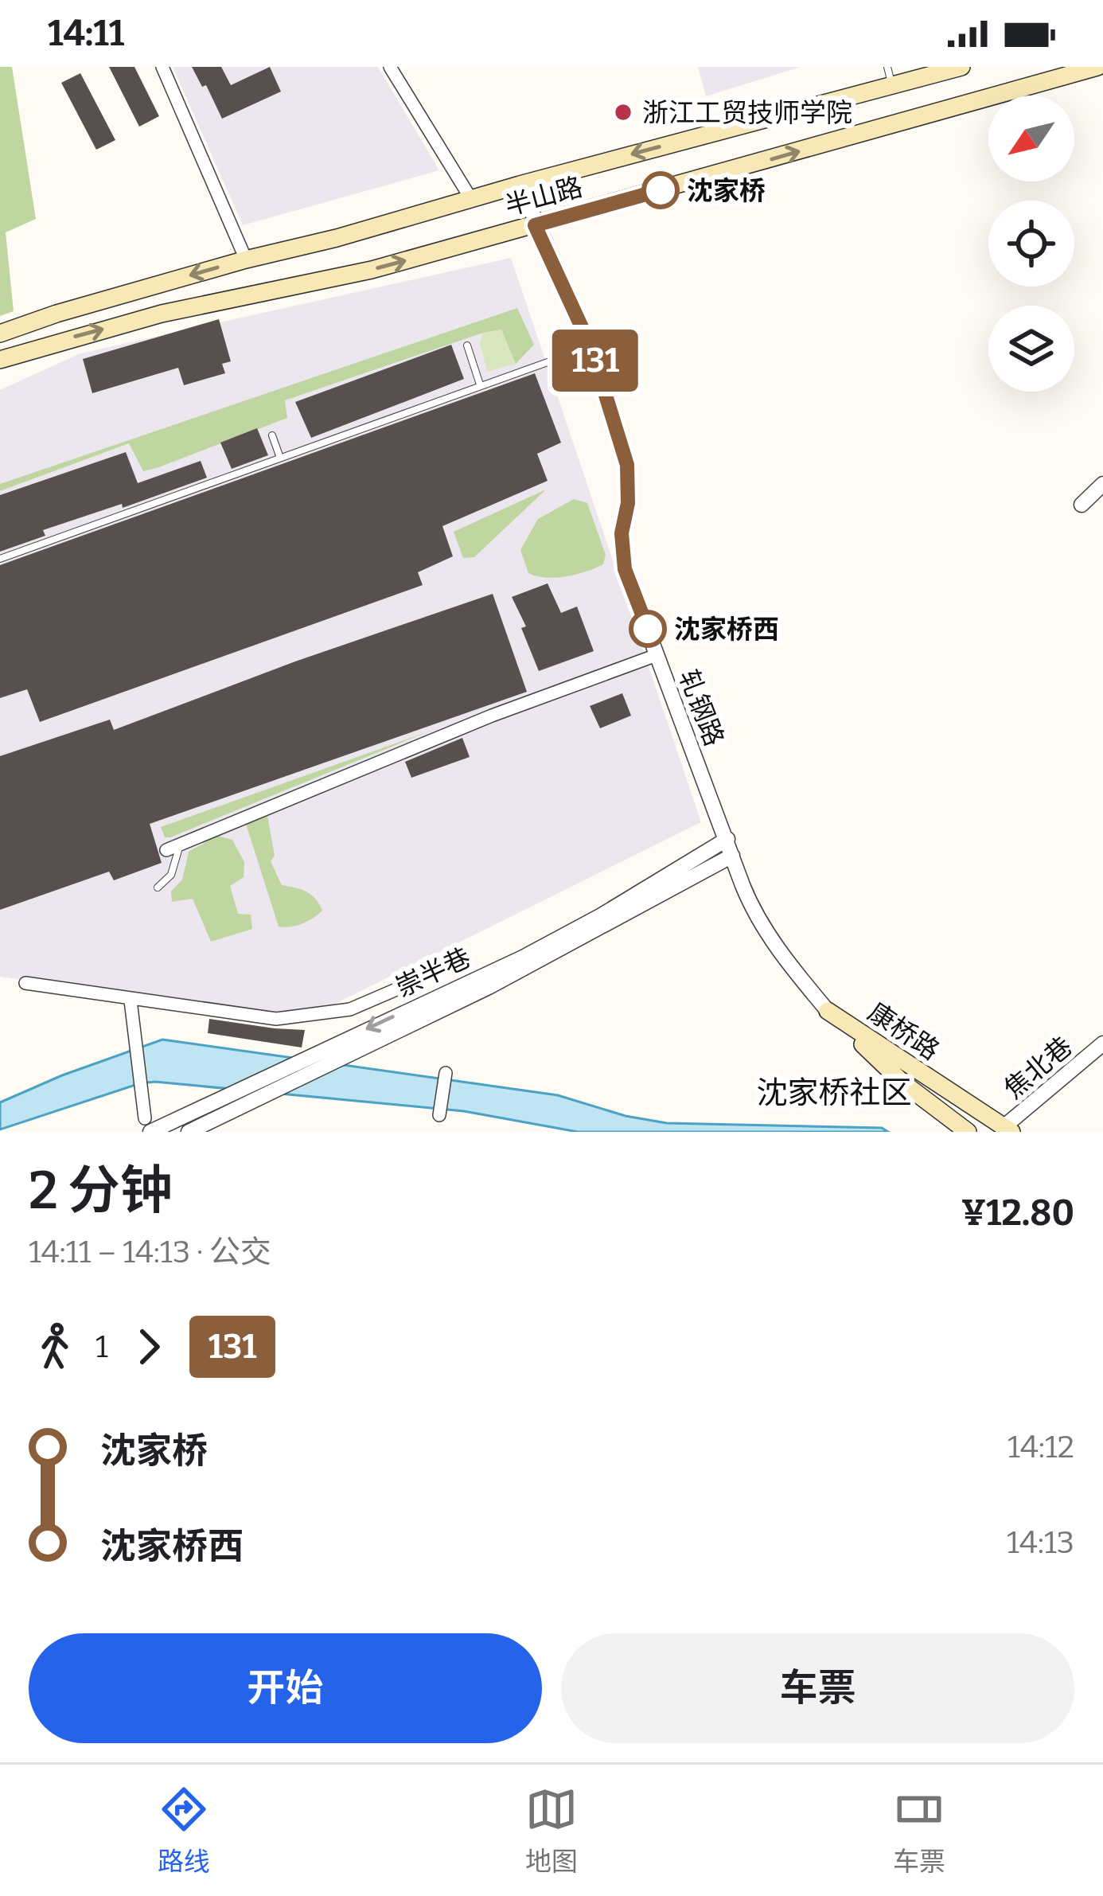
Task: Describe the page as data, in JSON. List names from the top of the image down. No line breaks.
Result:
{"streets":{"main road":["半山路","康桥路"],"street":["轧钢路","崇半巷","焦北巷"]},"crossings":[["半山路","轧钢路"],["轧钢路","崇半巷"],["轧钢路","康桥路"],["康桥路","焦北巷"]],"districts":["沈家桥社区"],"places":["浙江工贸技师学院","沈家桥","沈家桥西"],"lines":["bus line 131"],"north":"bottom left","page":{"status":"14:11","on_map":"131","heading":["2 分钟","14:11 – 14:13 · 公交","¥12.80"],"legs":["1","131"],"list":[{"name":"沈家桥","value":"14:12"},{"name":"沈家桥西","value":"14:13"}],"buttons":["开始","车票"],"tabs":["路线","地图","车票"]}}
